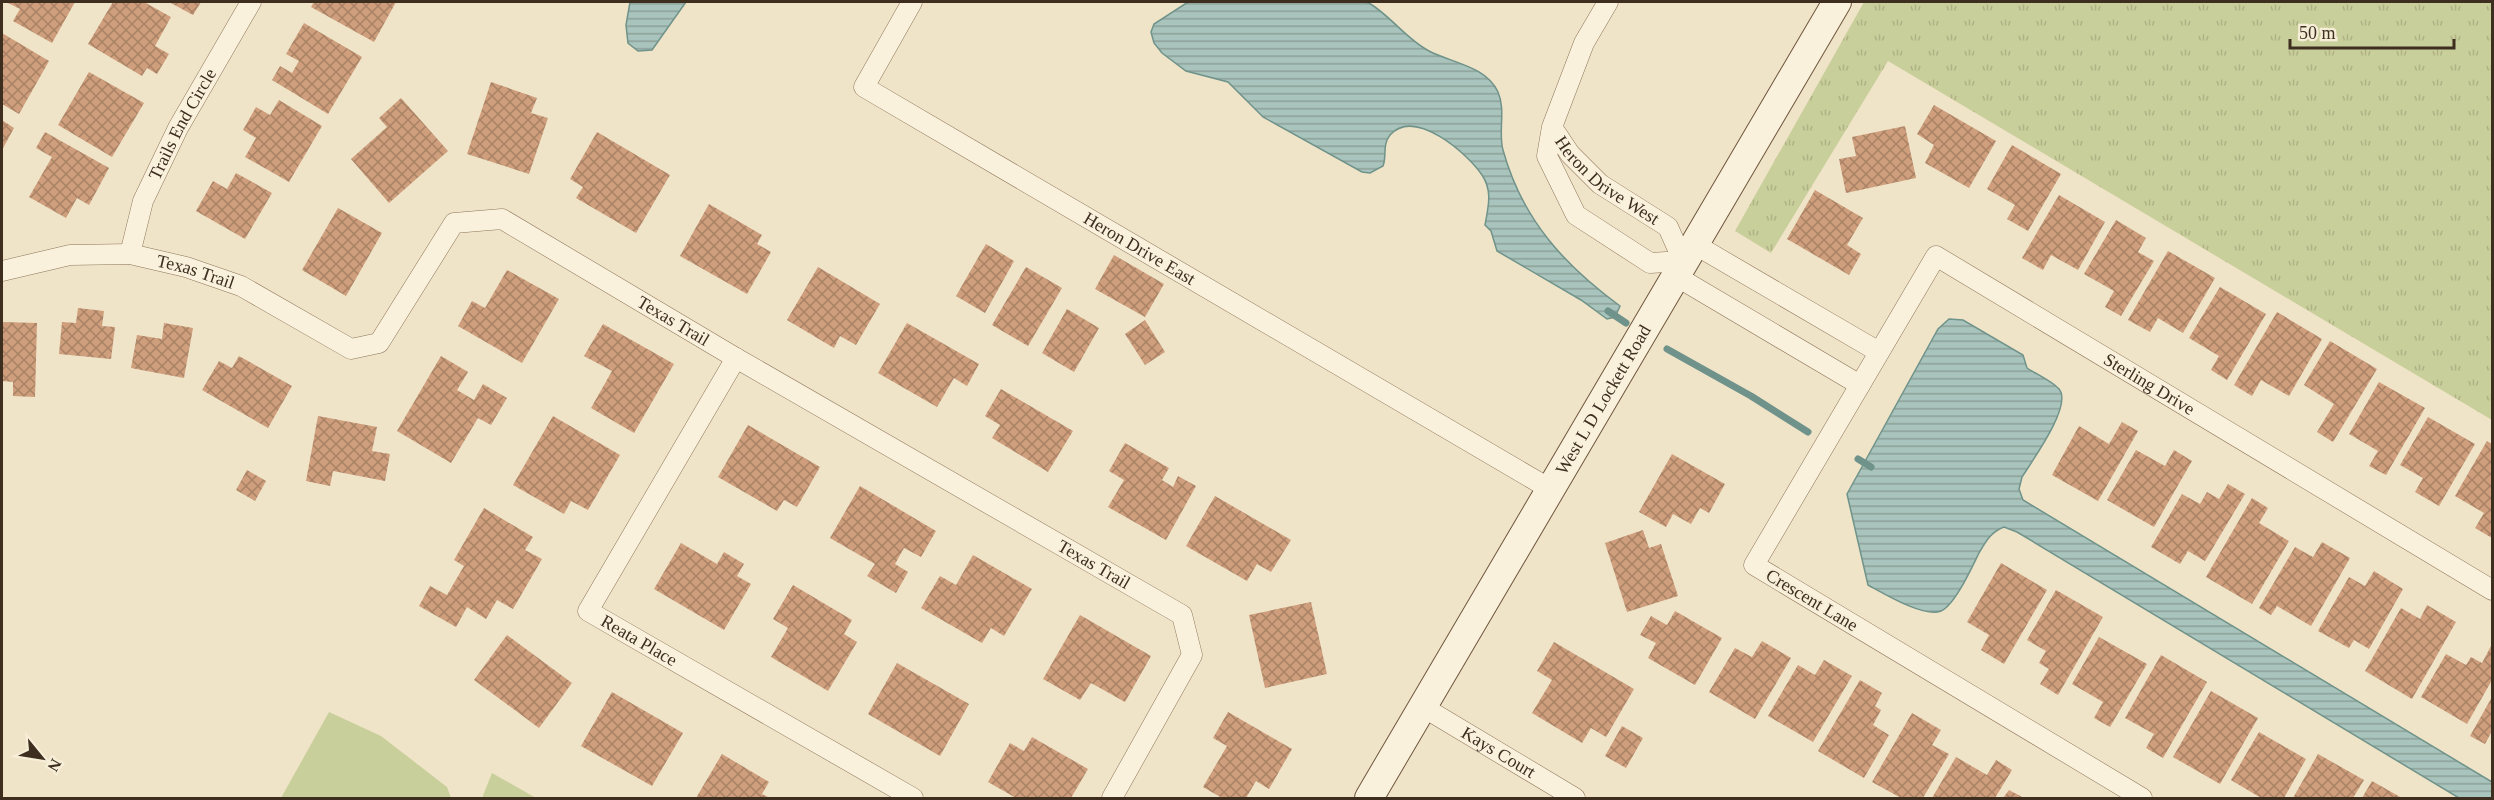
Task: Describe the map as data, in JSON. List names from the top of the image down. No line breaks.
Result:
{"streets":{"main road":["West L D Lockett Road"],"street":["Trails End Circle","Heron Drive West","Heron Drive East","Texas Trail","Sterling Drive","Crescent Lane","Reata Place","Kays Court"]},"crossings":[["Trails End Circle","Texas Trail"],["Heron Drive West","West L D Lockett Road"],["Heron Drive East","West L D Lockett Road"],["Texas Trail","Reata Place"],["Sterling Drive","Crescent Lane"],["West L D Lockett Road","Kays Court"]],"scale_bar":"50 m","north":"bottom right"}
